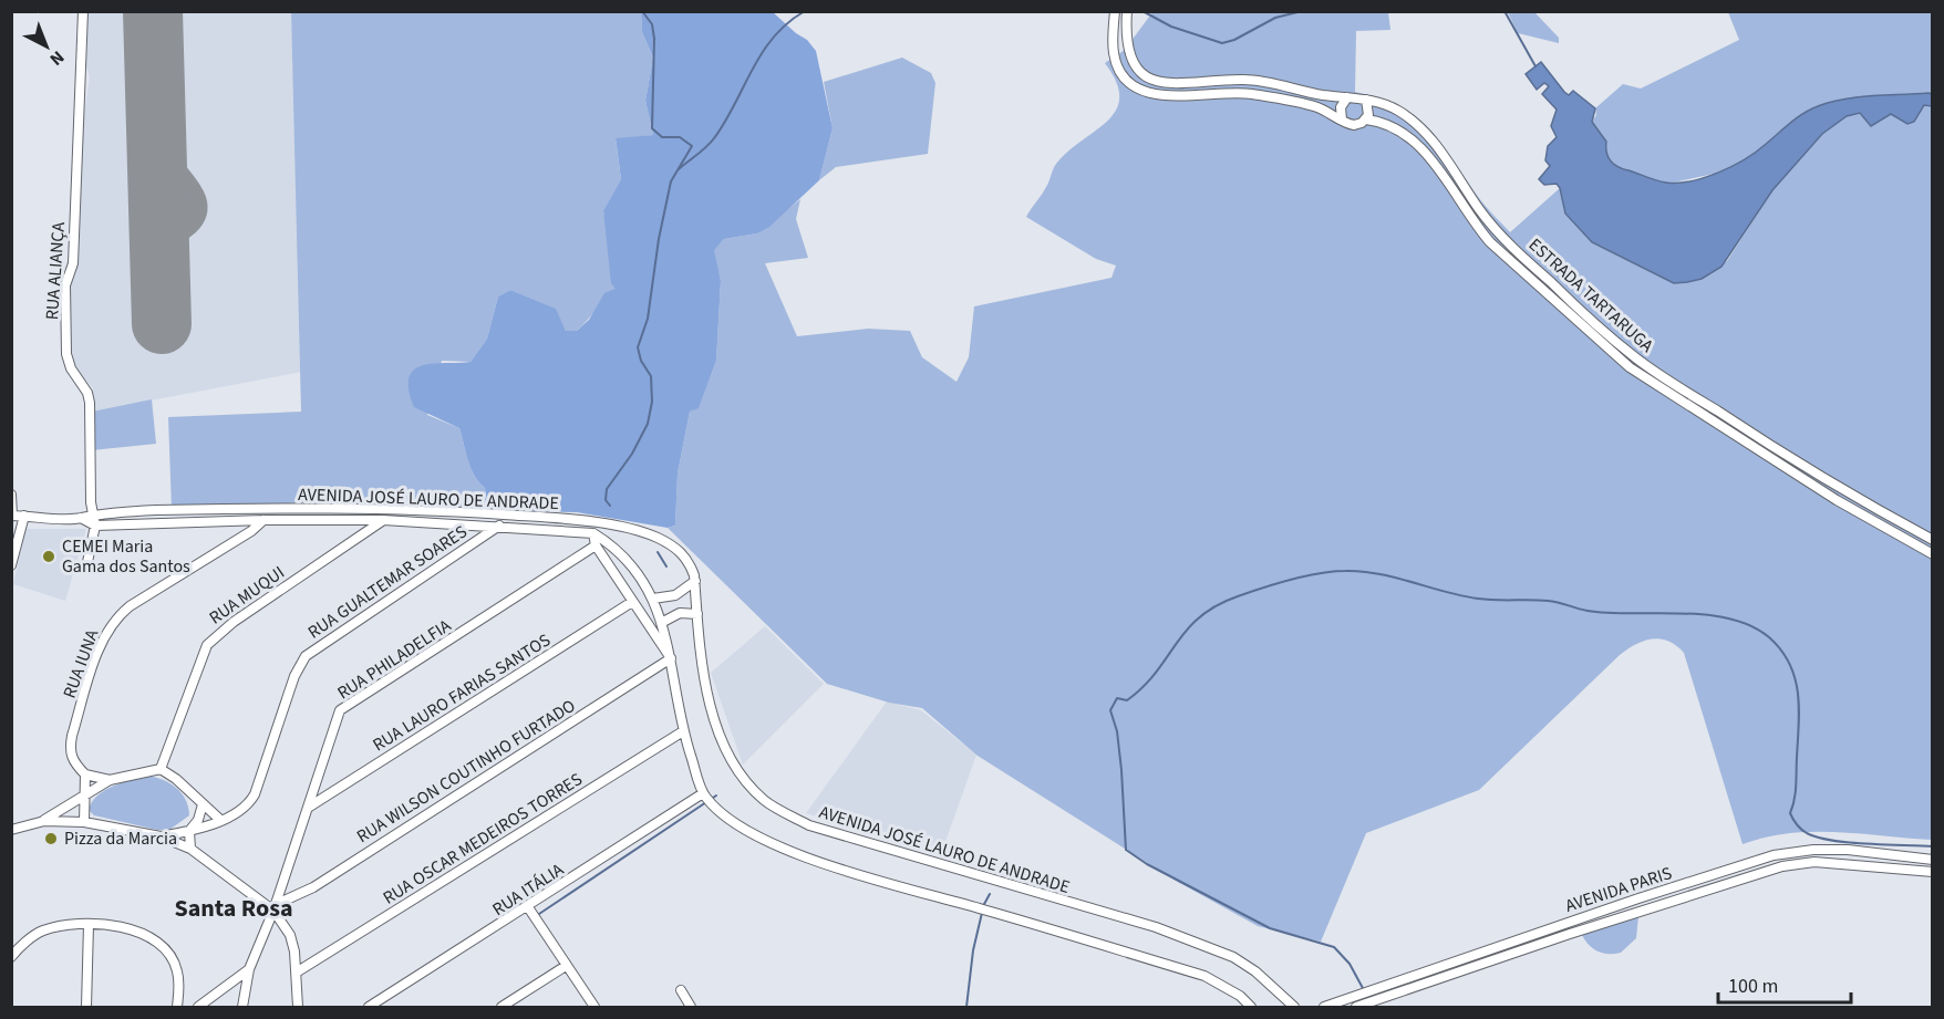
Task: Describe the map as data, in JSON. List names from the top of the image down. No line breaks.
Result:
{"streets":{"street":["RUA ALIANÇA","ESTRADA TARTARUGA","AVENIDA JOSÉ LAURO DE ANDRADE","RUA GUALTEMAR SOARES","RUA MUQUI","RUA PHILADELFIA","RUA IUNA","RUA LAURO FARIAS SANTOS","RUA WILSON COUTINHO FURTADO","RUA OSCAR MEDEIROS TORRES","RUA ITÁLIA","AVENIDA PARIS"]},"crossings":[["RUA ALIANÇA","AVENIDA JOSÉ LAURO DE ANDRADE"],["AVENIDA JOSÉ LAURO DE ANDRADE","RUA GUALTEMAR SOARES"],["AVENIDA JOSÉ LAURO DE ANDRADE","RUA MUQUI"],["AVENIDA JOSÉ LAURO DE ANDRADE","RUA IUNA"],["RUA PHILADELFIA","RUA LAURO FARIAS SANTOS"],["RUA PHILADELFIA","RUA WILSON COUTINHO FURTADO"]],"districts":["Santa Rosa"],"places":["CEMEI Maria Gama dos Santos","Pizza da Marcia"],"scale_bar":"100 m","north":"bottom right"}
